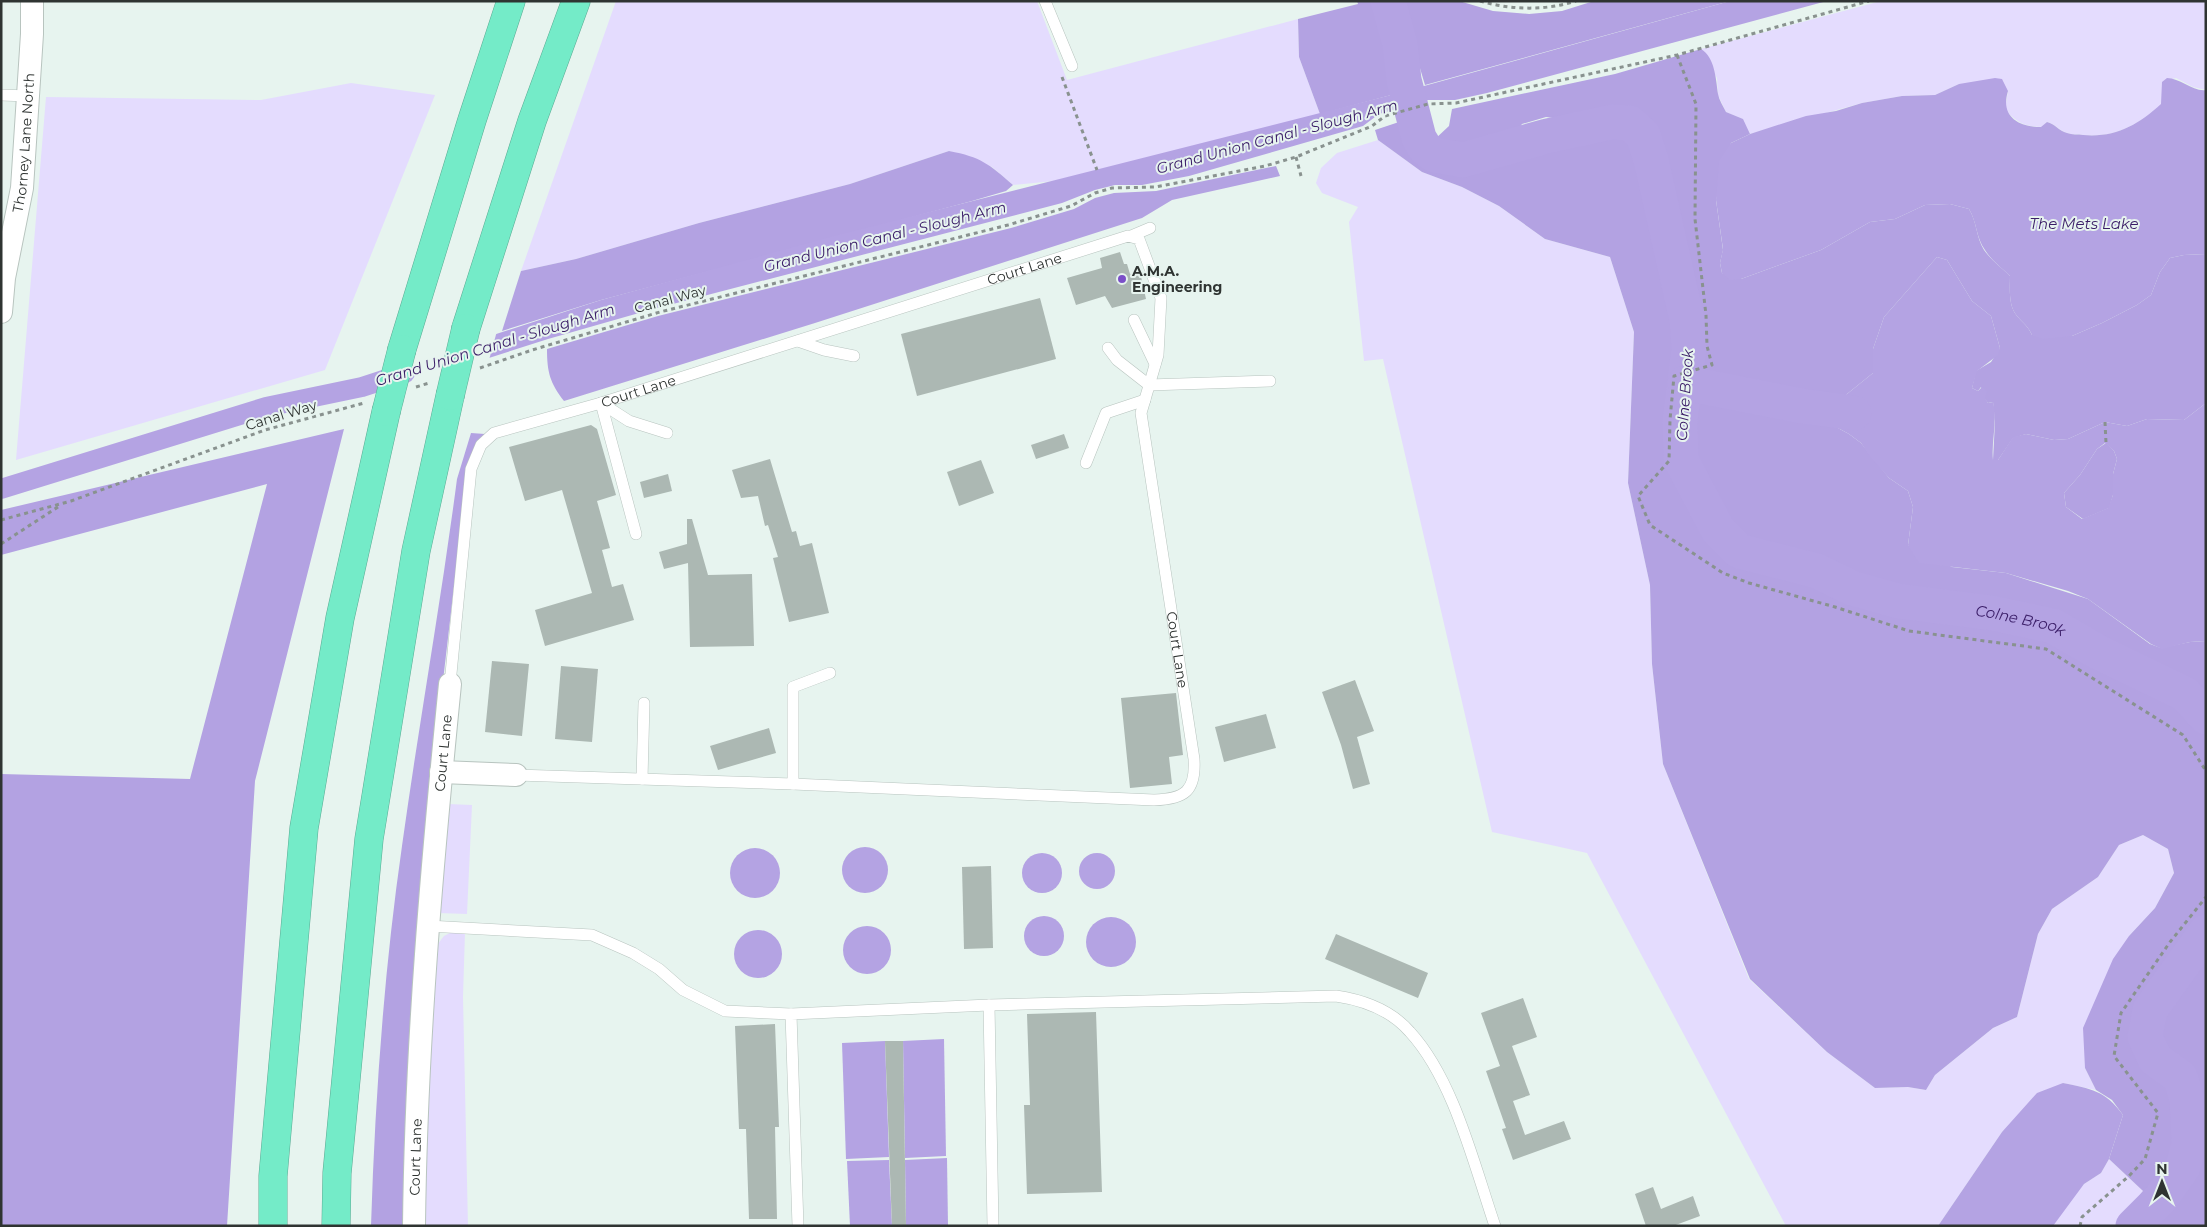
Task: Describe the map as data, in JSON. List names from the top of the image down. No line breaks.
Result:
{"streets":{"street":["Thorney Lane North","Court Lane"],"path":["Canal Way"]},"water":["Grand Union Canal - Slough Arm","The Mets Lake","Colne Brook"],"places":["A.M.A. Engineering"],"north":"top"}
